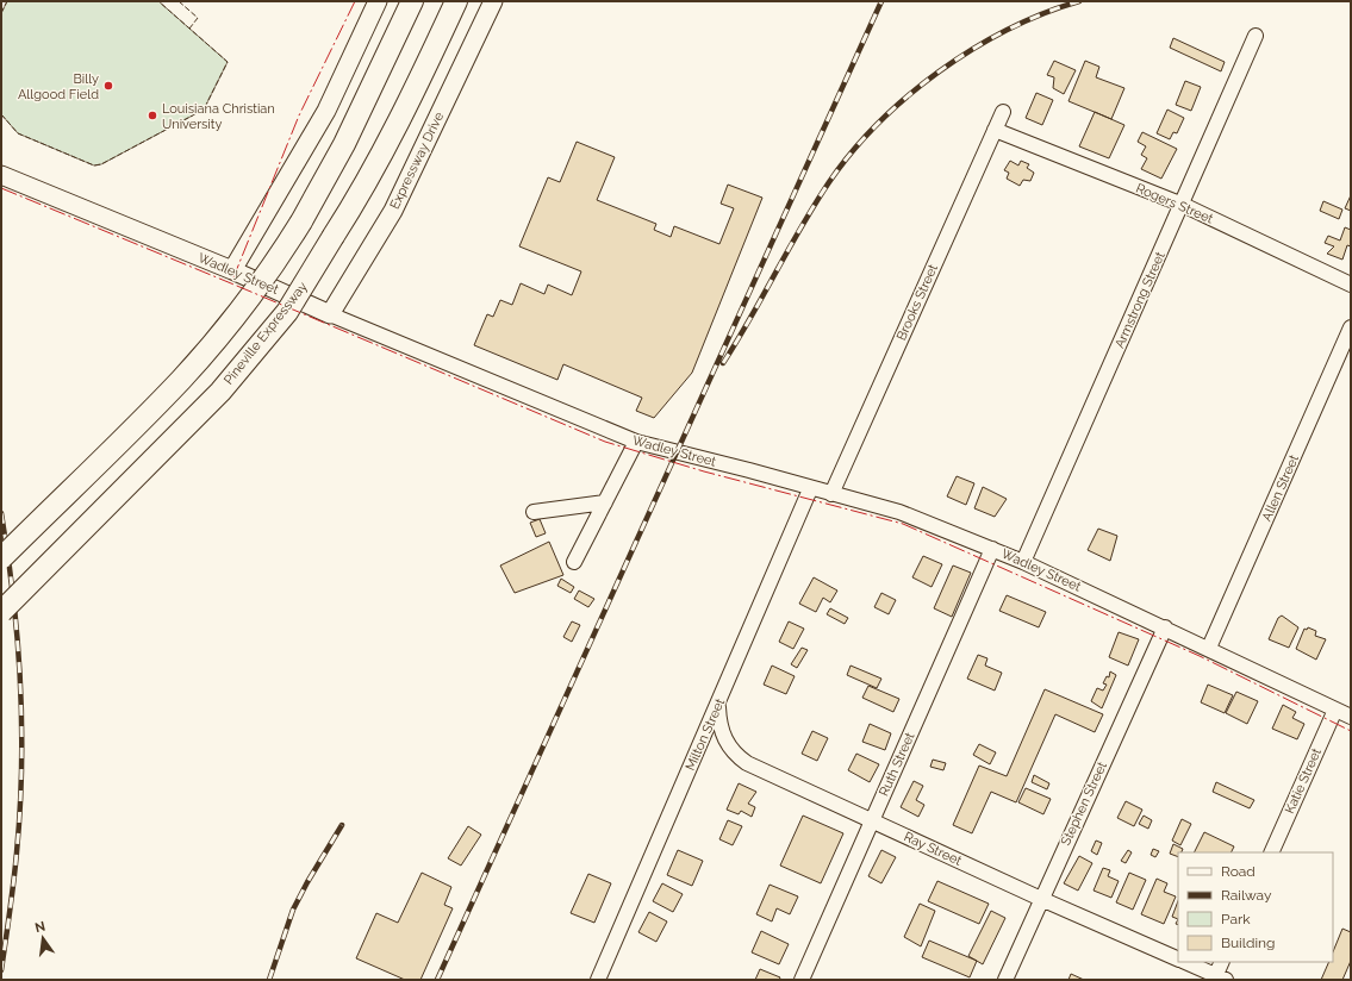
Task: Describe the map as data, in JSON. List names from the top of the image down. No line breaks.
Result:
{"streets":{"highway":["Pineville Expressway"],"main road":["Expressway Drive","Wadley Street"],"street":["Rogers Street","Armstrong Street","Brooks Street","Allen Street","Milton Street","Ruth Street","Katie Street","Stephen Street","Ray Street"]},"crossings":[["Expressway Drive","Wadley Street"],["Rogers Street","Armstrong Street"],["Rogers Street","Brooks Street"],["Wadley Street","Armstrong Street"],["Wadley Street","Brooks Street"],["Wadley Street","Allen Street"],["Wadley Street","Milton Street"],["Wadley Street","Ruth Street"],["Wadley Street","Katie Street"],["Wadley Street","Stephen Street"],["Milton Street","Ray Street"],["Ruth Street","Ray Street"],["Stephen Street","Ray Street"]],"places":["Billy Allgood Field","Louisiana Christian University"],"legend":["Road","Railway","Park","Building"],"north":"top"}
